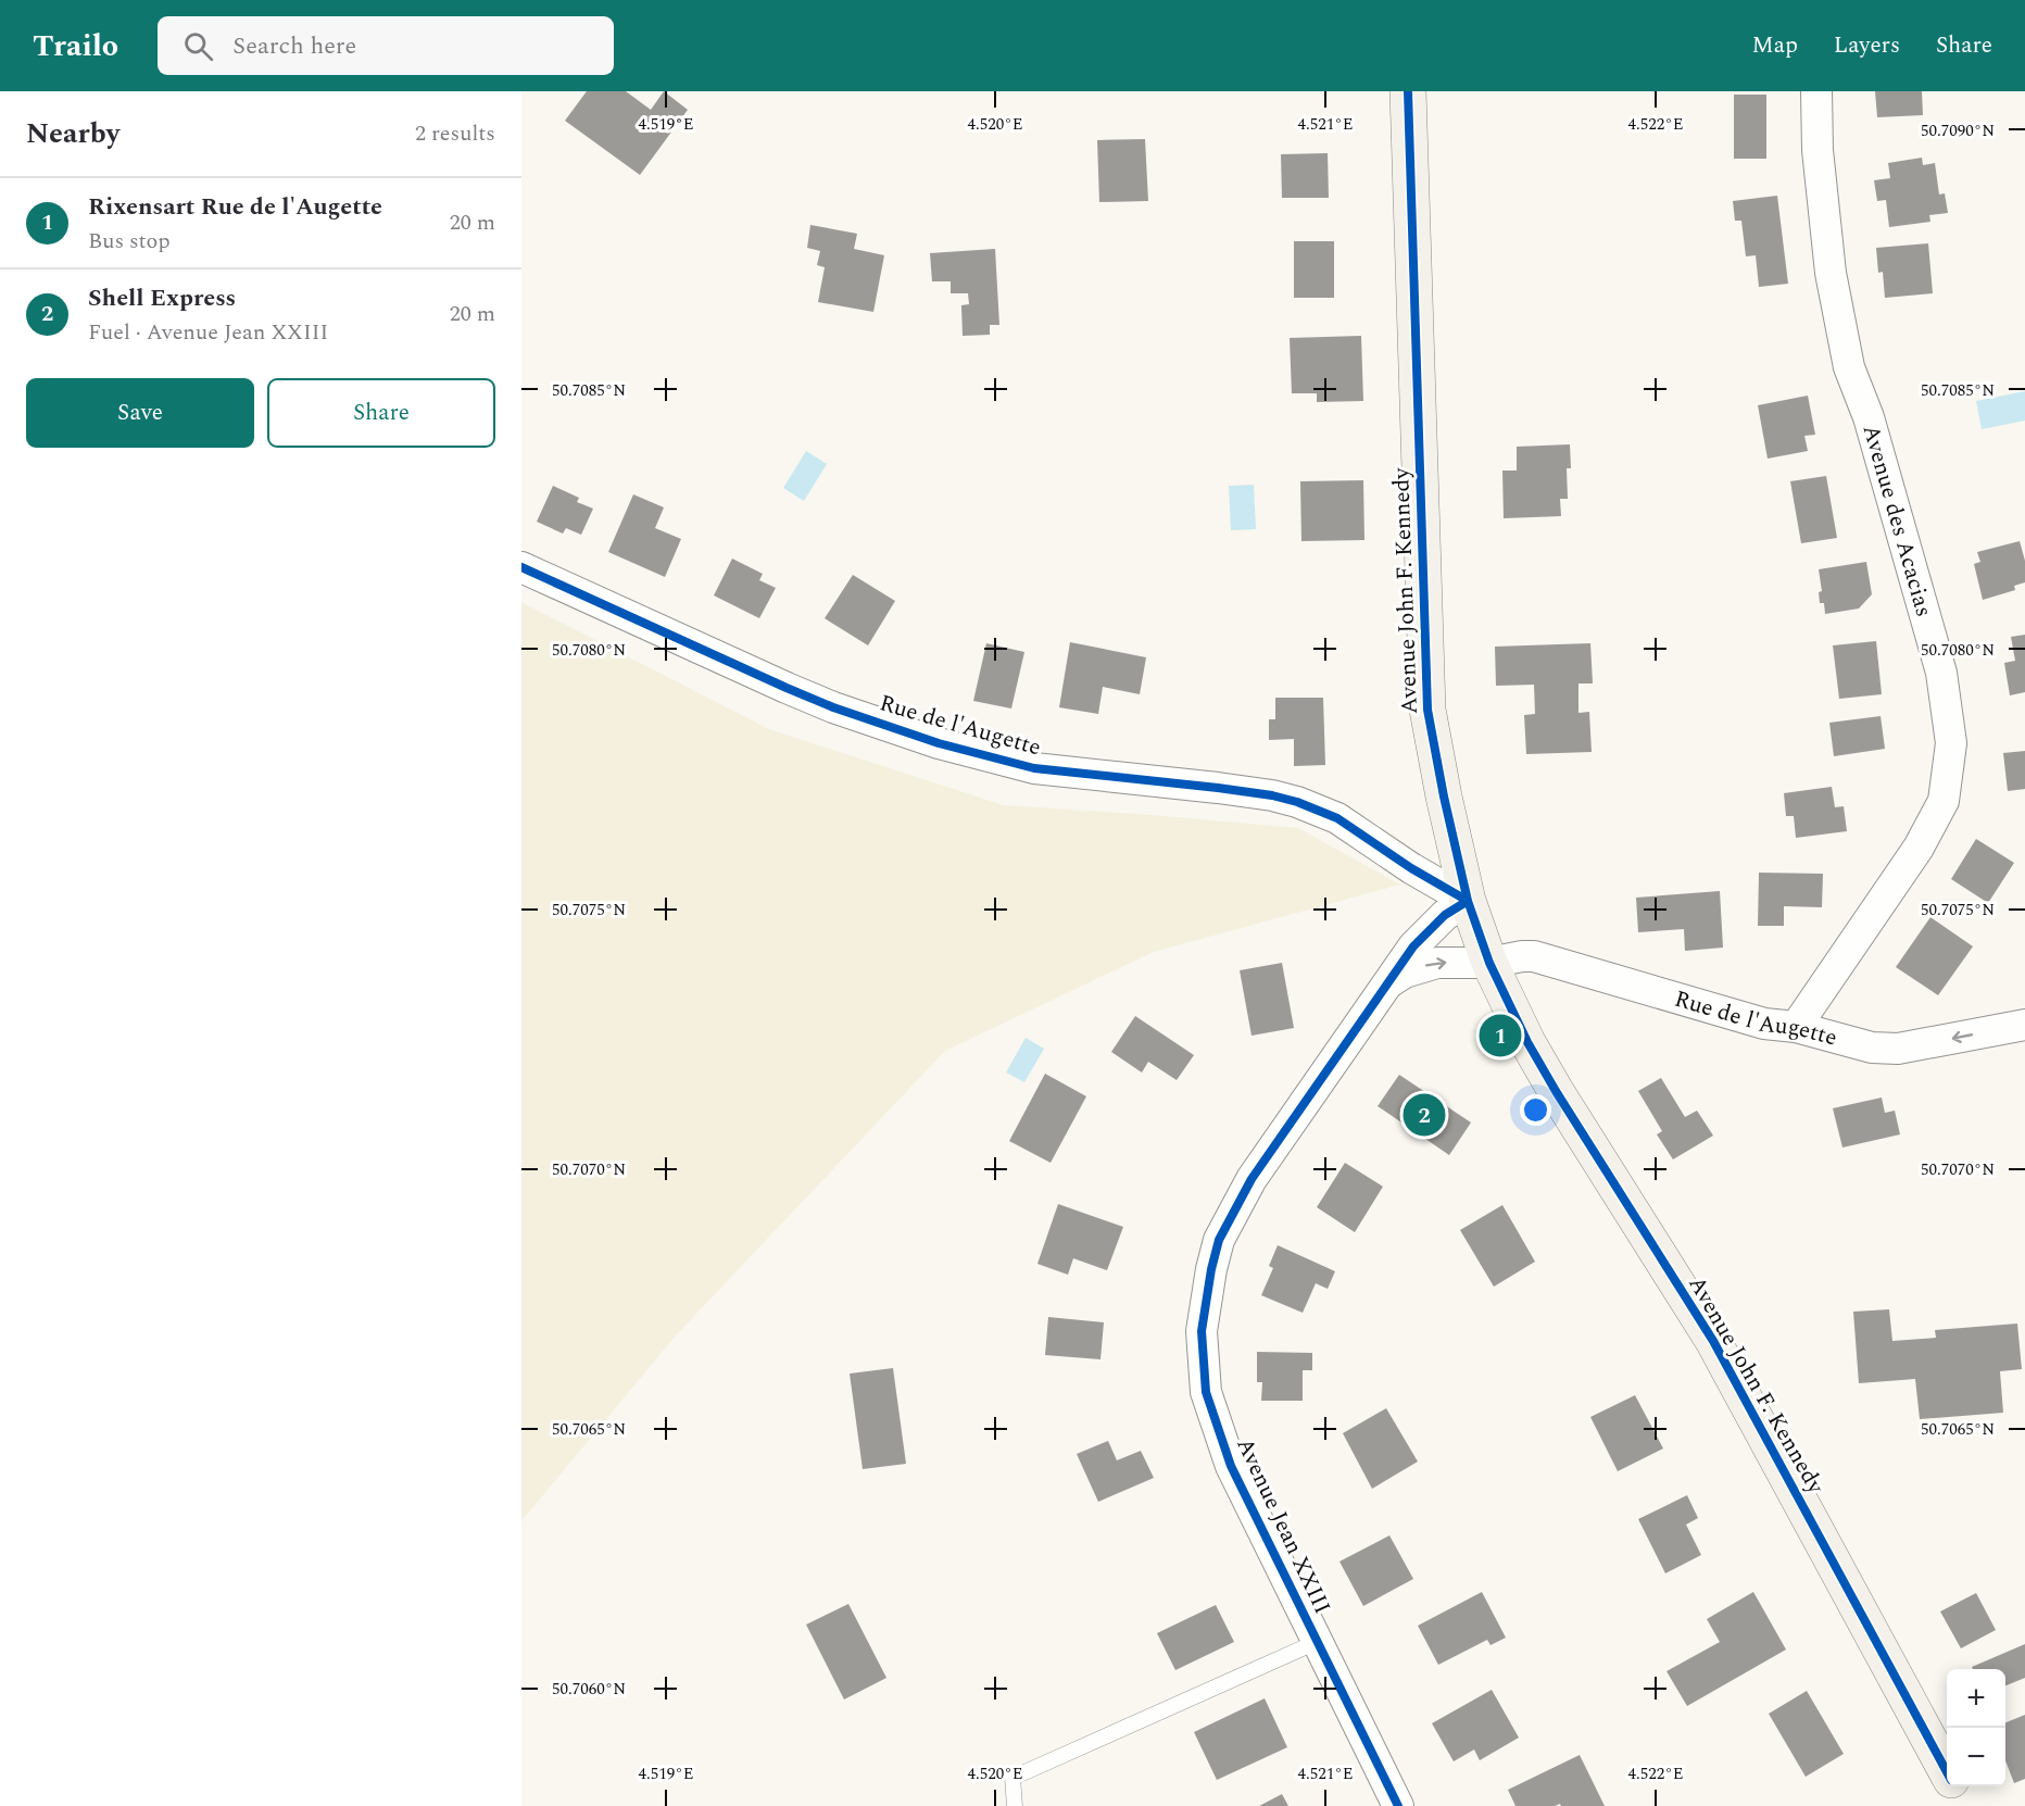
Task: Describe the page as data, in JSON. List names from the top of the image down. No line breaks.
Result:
{"streets":{"main road":["Avenue John F. Kennedy"],"street":["Avenue des Acacias","Rue de l'Augette","Avenue Jean XXIII"]},"crossings":[["Avenue des Acacias","Rue de l'Augette"],["Avenue John F. Kennedy","Rue de l'Augette"],["Avenue John F. Kennedy","Avenue Jean XXIII"],["Rue de l'Augette","Avenue Jean XXIII"]],"page":{"header":"Trailo","search":"Search here","nav":["Map","Layers","Share"],"heading":["Nearby","2 results"],"list":[{"mark":"1","name":"Rixensart Rue de l'Augette","note":"Bus stop","value":"20 m"},{"mark":"2","name":"Shell Express","note":"Fuel · Avenue Jean XXIII","value":"20 m"}],"buttons":["Save","Share"],"pins":["1","2"],"map_buttons":["+","−"]},"coordinates":["4.519°E","4.520°E","4.521°E","4.522°E","50.7090°N","50.7085°N","50.7080°N","50.7075°N","50.7070°N","50.7065°N","50.7060°N"]}
